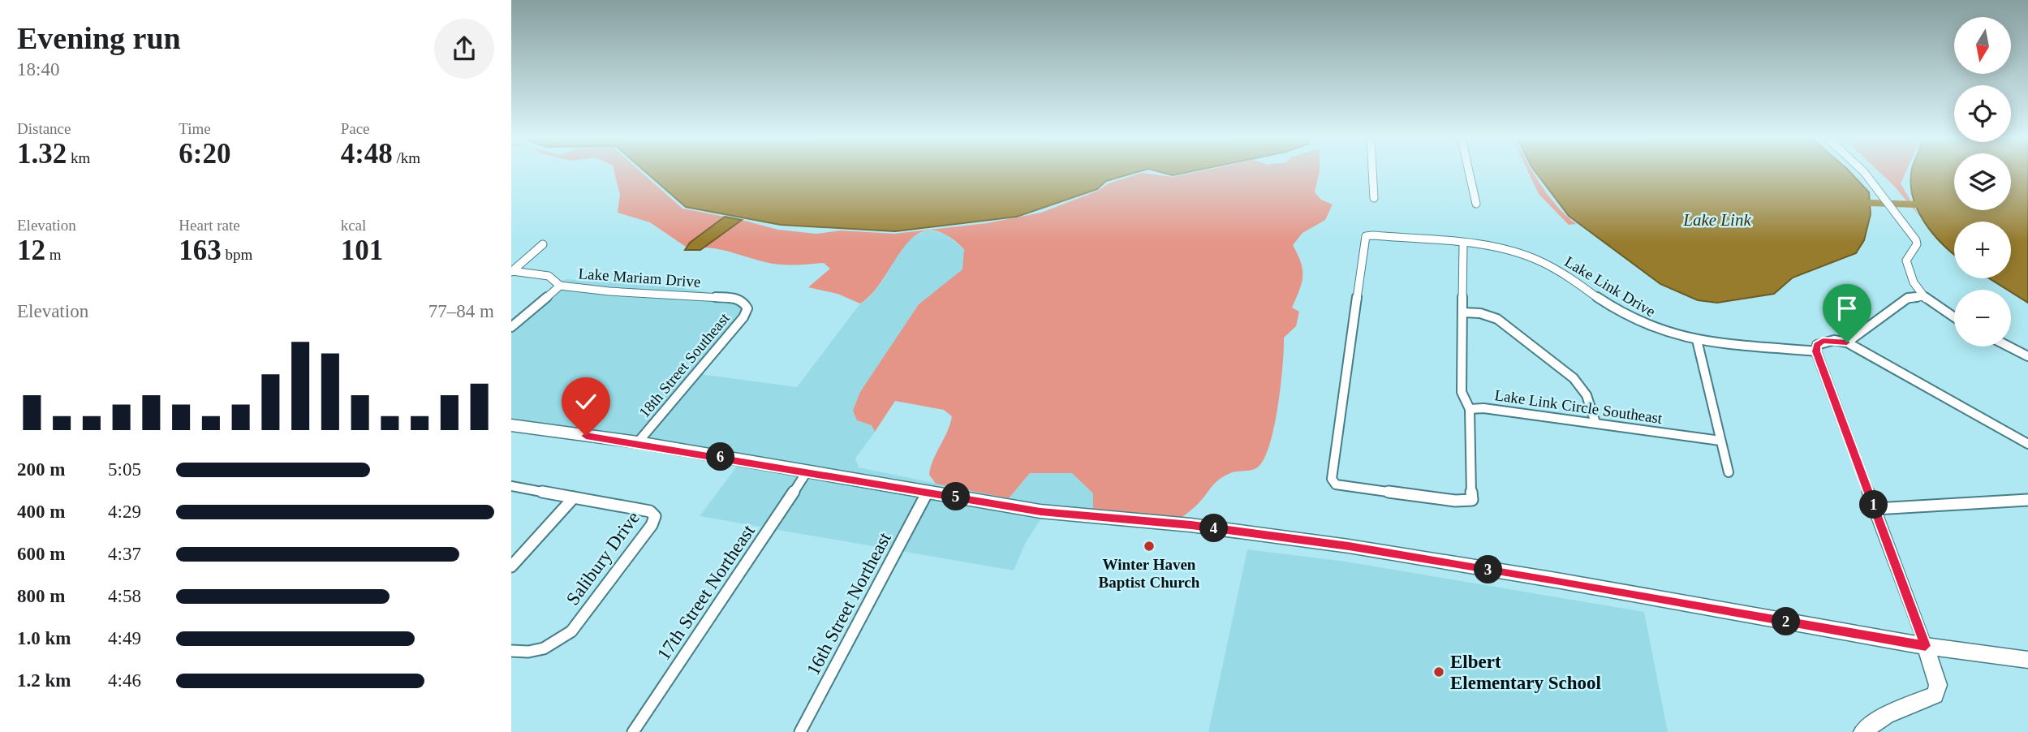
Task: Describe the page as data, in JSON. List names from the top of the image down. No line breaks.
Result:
{"streets":{"street":["Lake Mariam Drive","Lake Link Drive","18th Street Southeast","Lake Link Circle Southeast","Salibury Drive","17th Street Northeast","16th Street Northeast"]},"crossings":[["Lake Mariam Drive","18th Street Southeast"],["Lake Link Drive","Lake Link Circle Southeast"]],"water":["Lake Link"],"places":["Winter Haven Baptist Church","Elbert Elementary School"],"north":"bottom","page":{"heading":["Evening run","18:40"],"map_buttons":["+","−"],"stats":[["Distance","1.32 km"],["Time","6:20"],["Pace","4:48 /km"],["Elevation","12 m"],["Heart rate","163 bpm"],["kcal","101"]],"chart":["Elevation","77–84 m"],"pins":["6","5","1","4","3","2"],"list":[{"name":"200 m","note":"5:05"},{"name":"400 m","note":"4:29"},{"name":"600 m","note":"4:37"},{"name":"800 m","note":"4:58"},{"name":"1.0 km","note":"4:49"},{"name":"1.2 km","note":"4:46"}]}}
